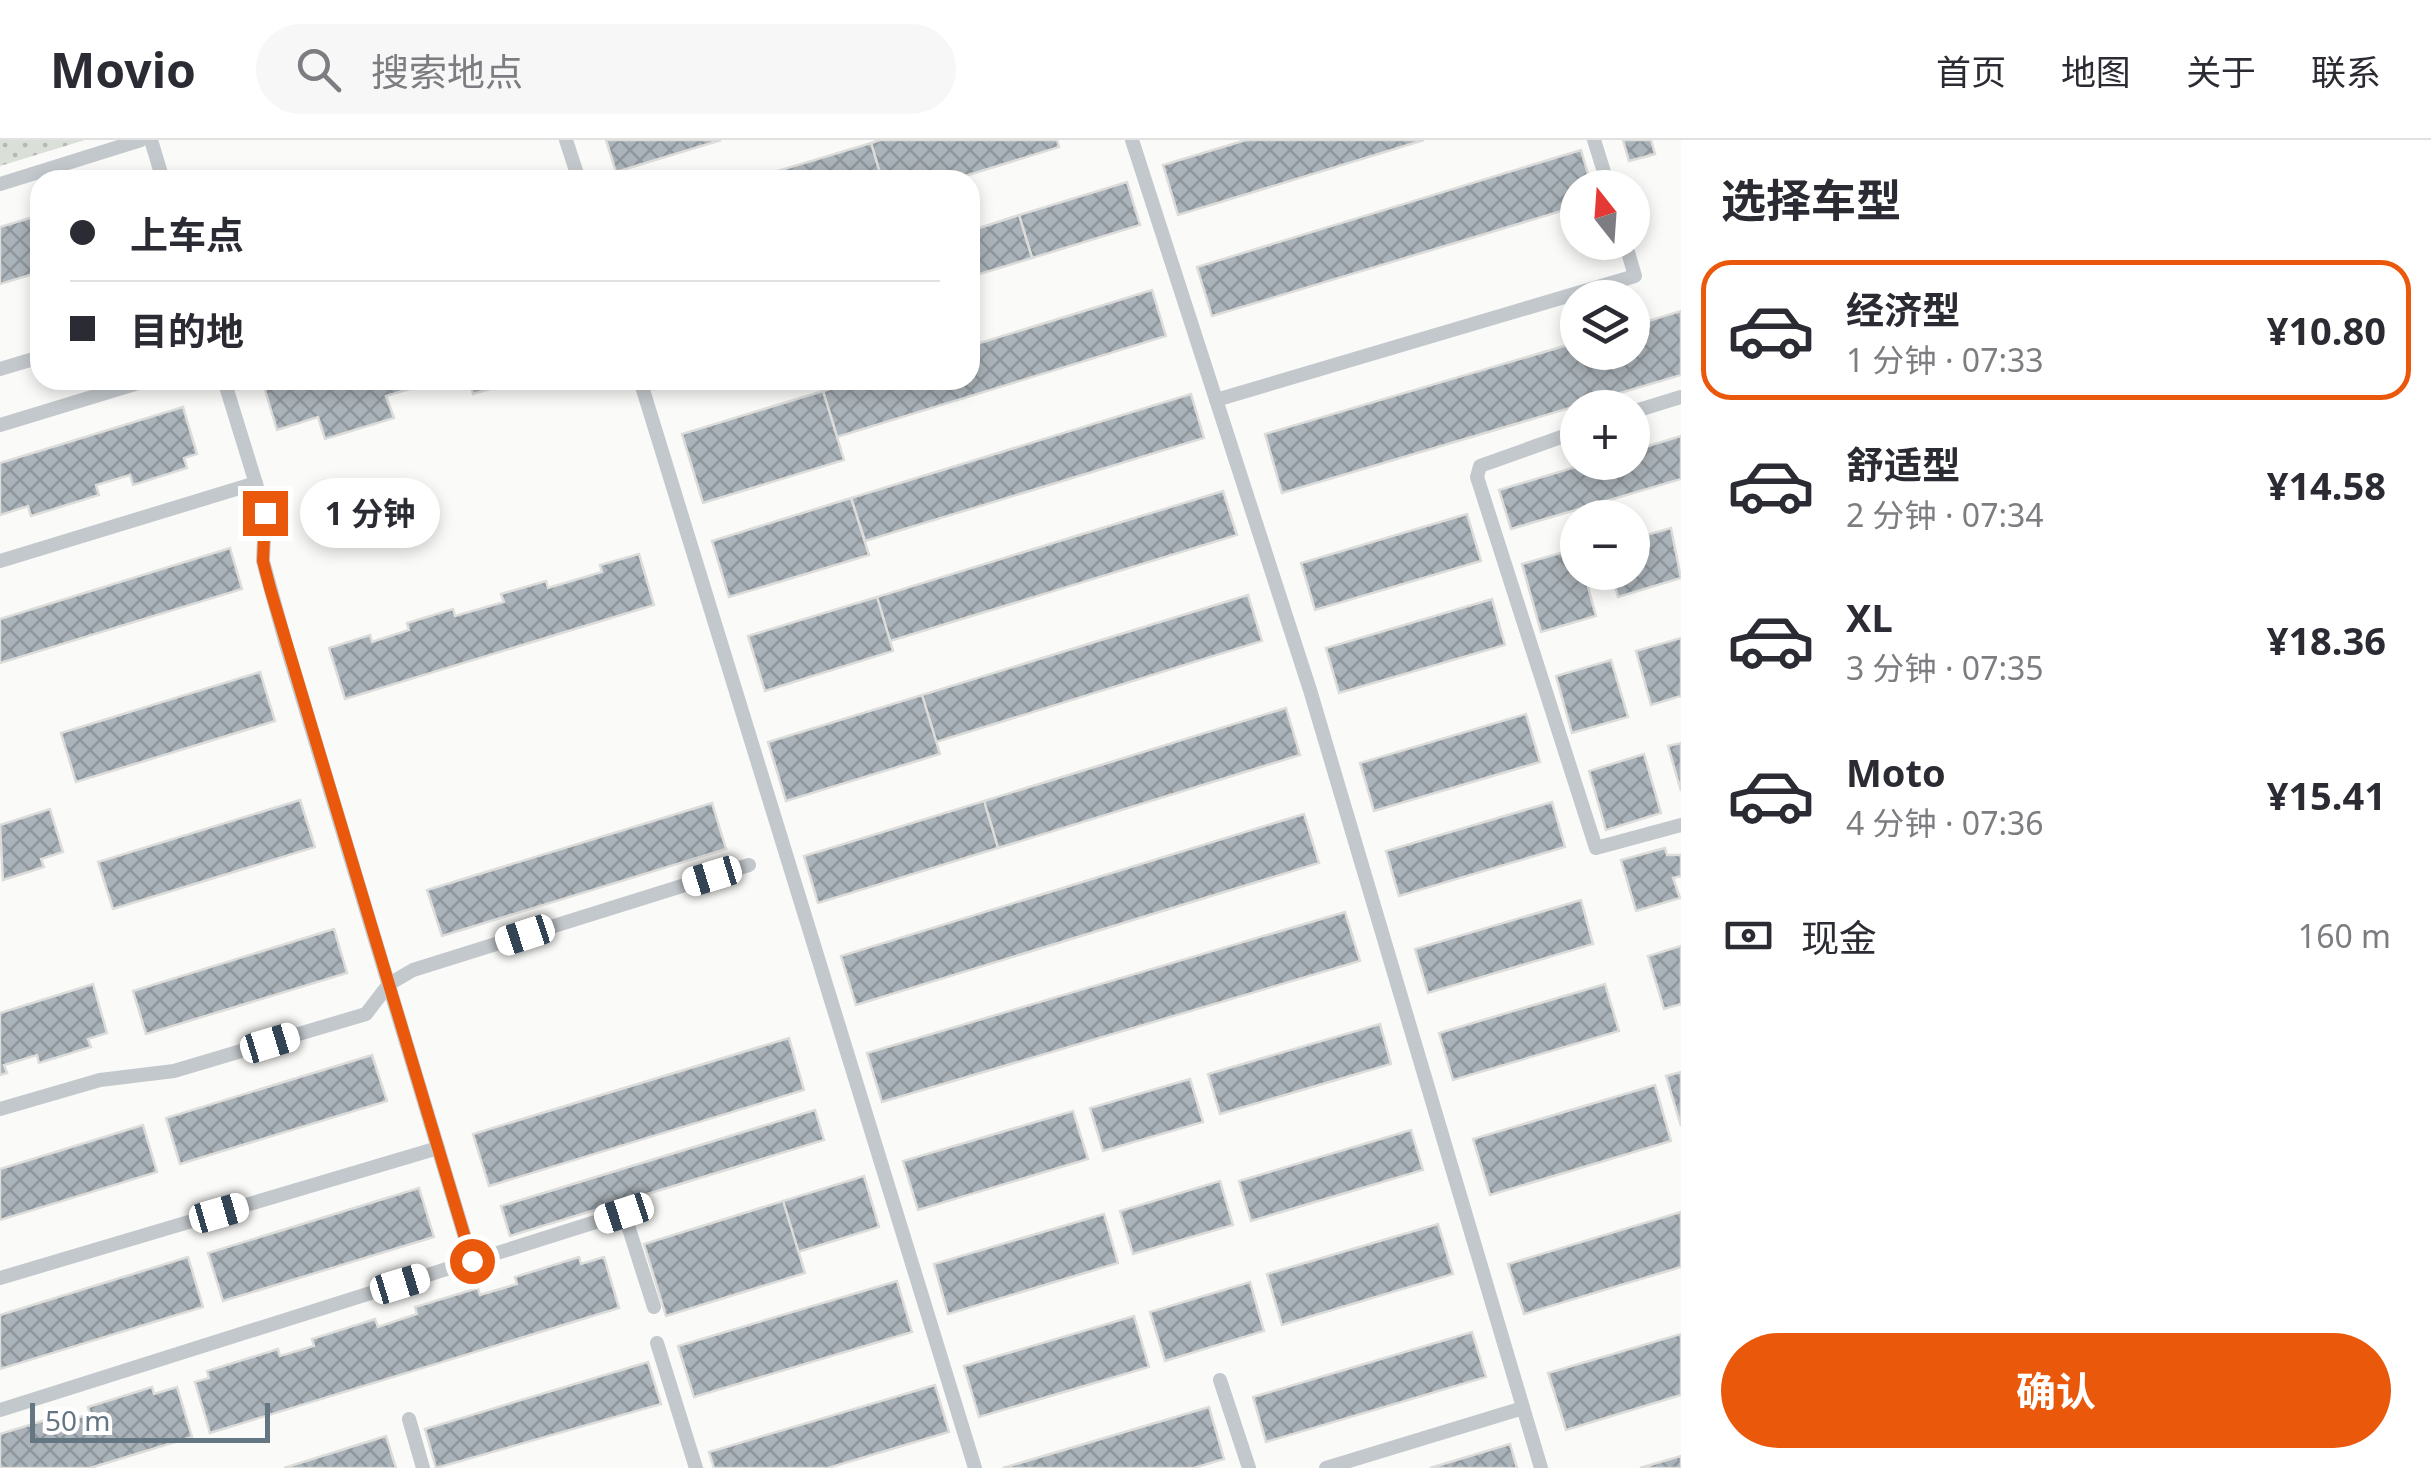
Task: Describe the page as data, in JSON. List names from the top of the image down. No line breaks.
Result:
{"scale_bar":"50 m","north":"top","page":{"header":"Movio","search":"搜索地点","nav":["首页","地图","关于","联系"],"heading":"选择车型","map_buttons":["+","−"],"banner":["上车点","目的地"],"list":[{"name":"经济型","note":"1 分钟 · 07:33","value":"¥10.80"},{"name":"舒适型","note":"2 分钟 · 07:34","value":"¥14.58"},{"name":"XL","note":"3 分钟 · 07:35","value":"¥18.36"},{"name":"Moto","note":"4 分钟 · 07:36","value":"¥15.41"}],"bubble":"1 分钟","pay":["现金","160 m"],"buttons":"确认","scale":"50 m"}}
